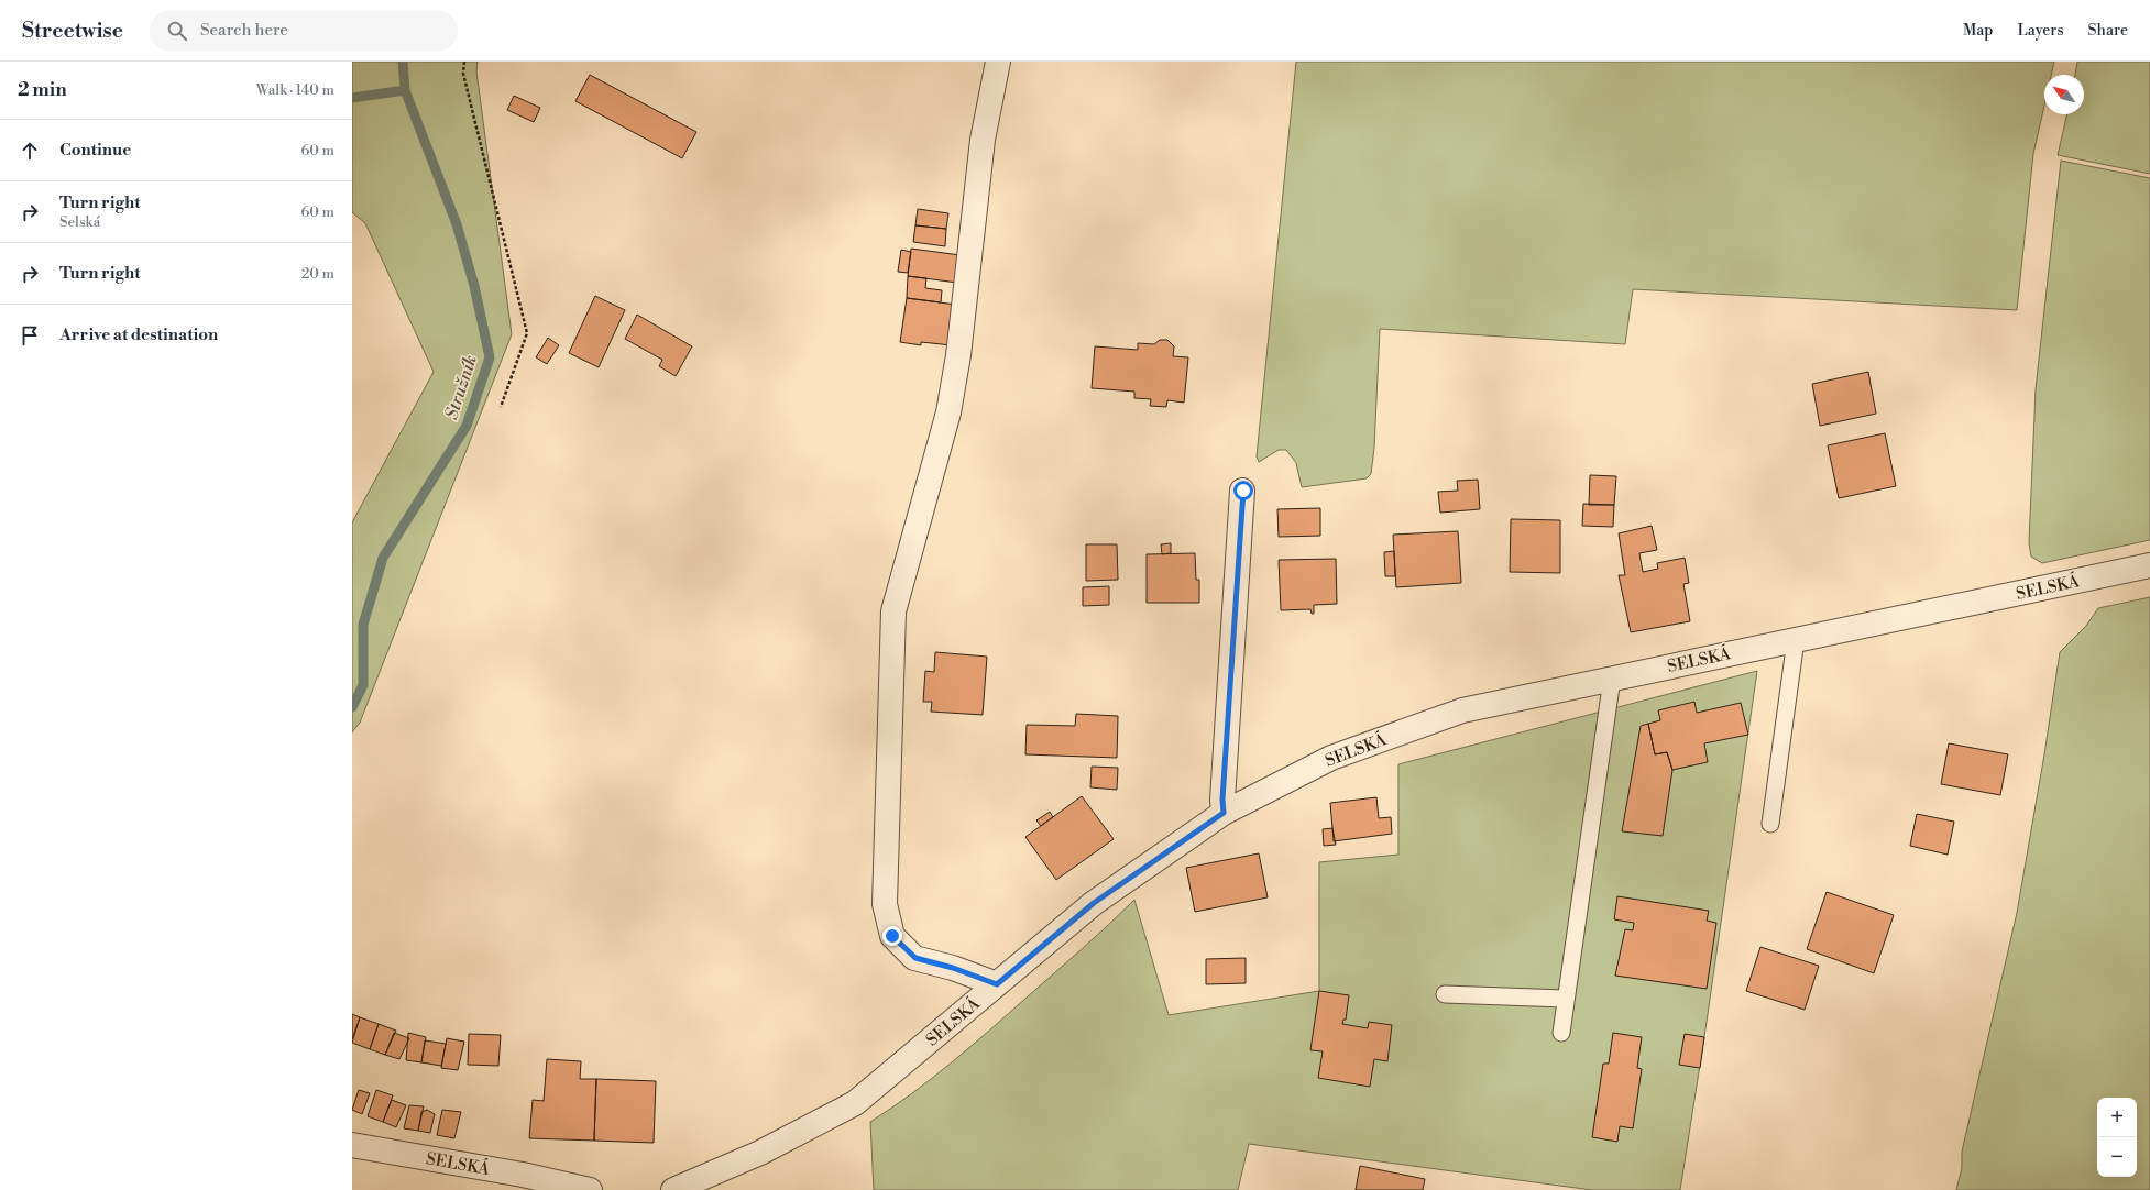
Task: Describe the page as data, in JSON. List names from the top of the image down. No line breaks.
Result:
{"streets":{"street":["SELSKÁ"]},"water":["Stružník"],"north":"top left","page":{"header":"Streetwise","search":"Search here","nav":["Map","Layers","Share"],"heading":["2 min","Walk · 140 m"],"list":[["Continue","60 m"],["Turn right","Selská","60 m"],["Turn right","20 m"],"Arrive at destination"],"map_buttons":["+","−"]}}
